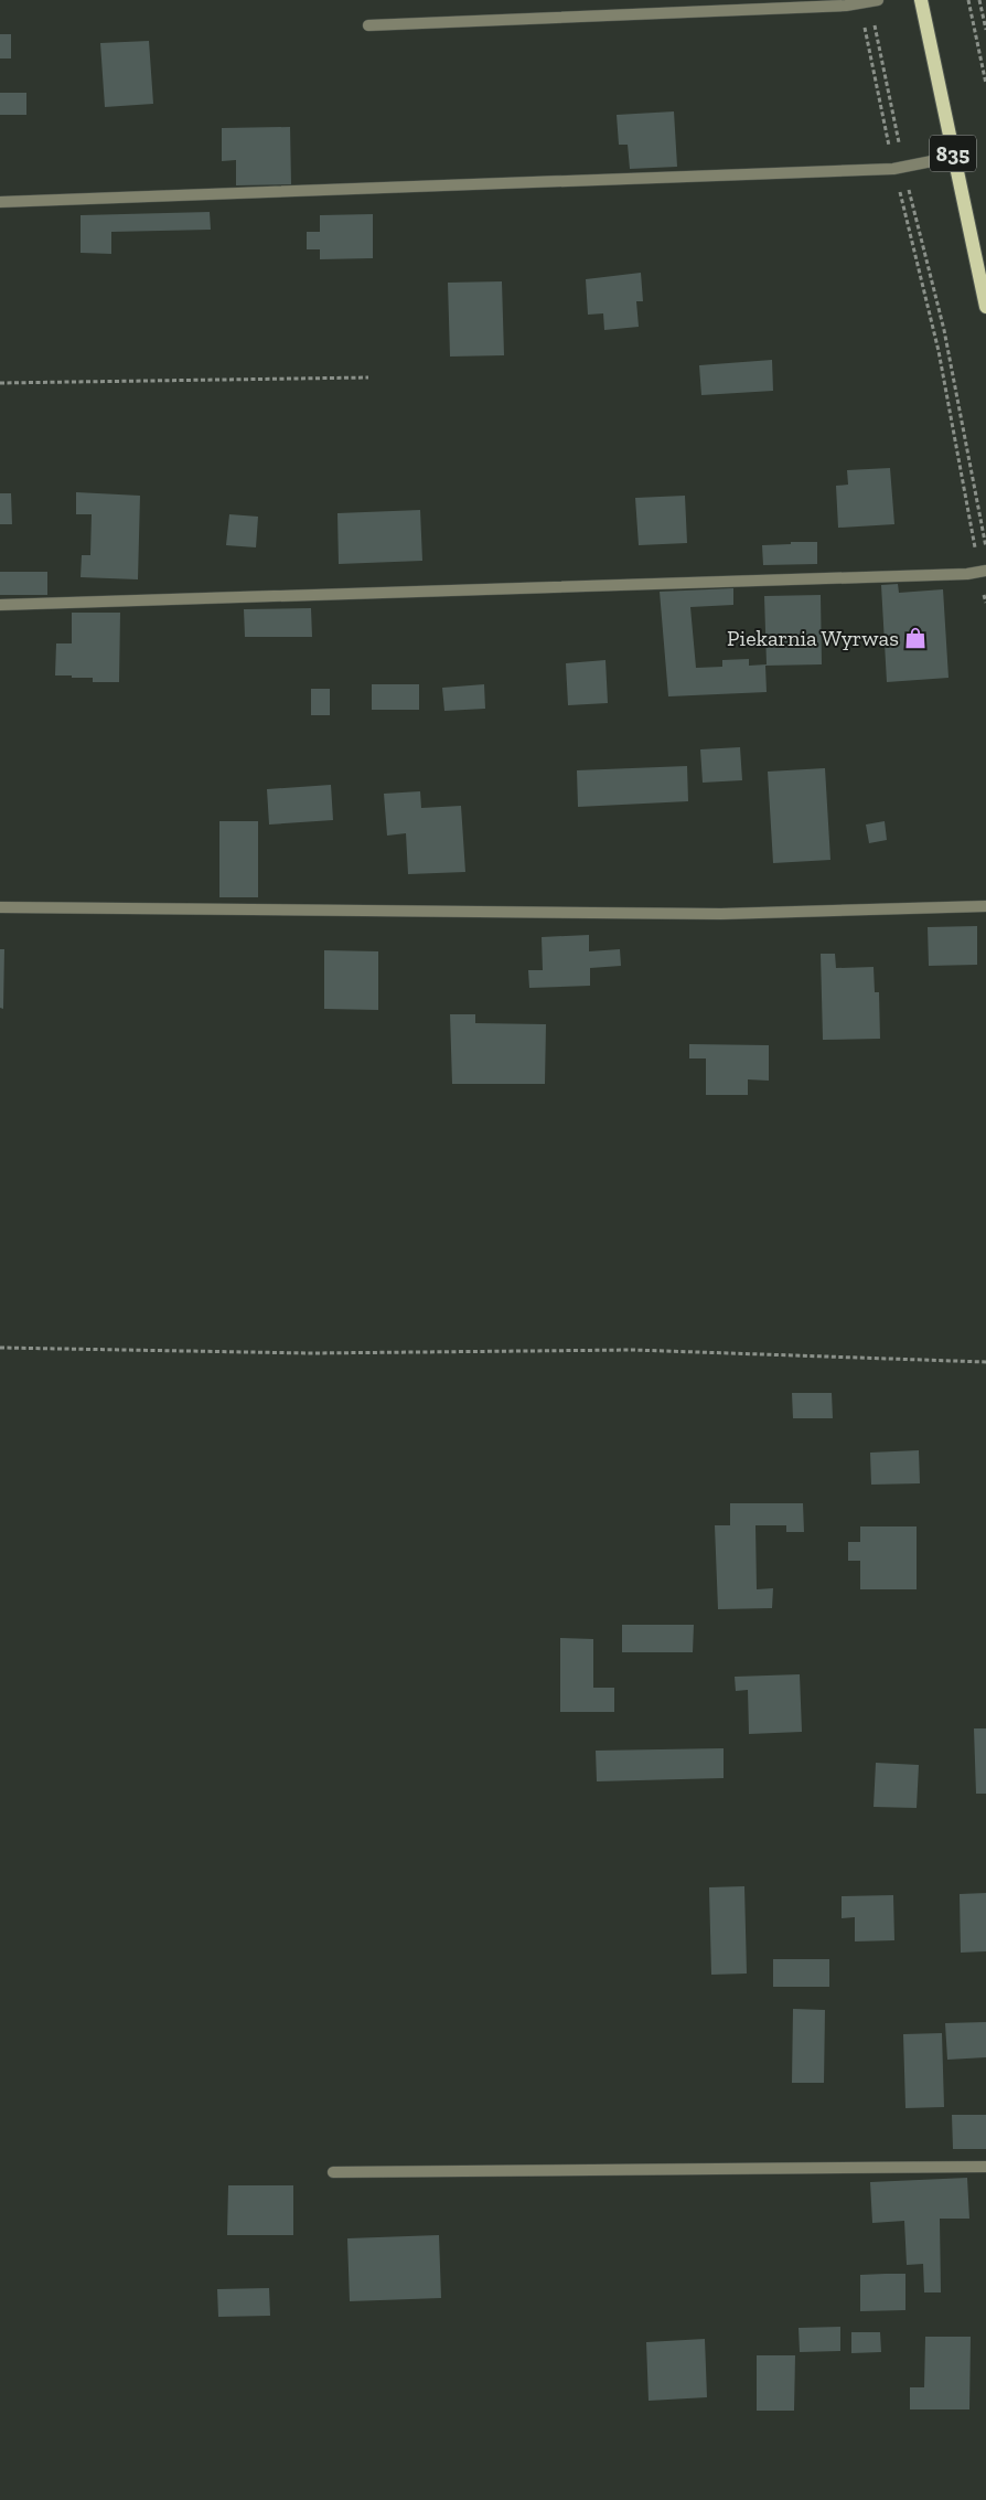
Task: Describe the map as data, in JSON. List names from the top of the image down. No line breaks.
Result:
{"streets":{"main road":["835"]},"places":{"shop":["Piekarnia Wyrwas"]}}
